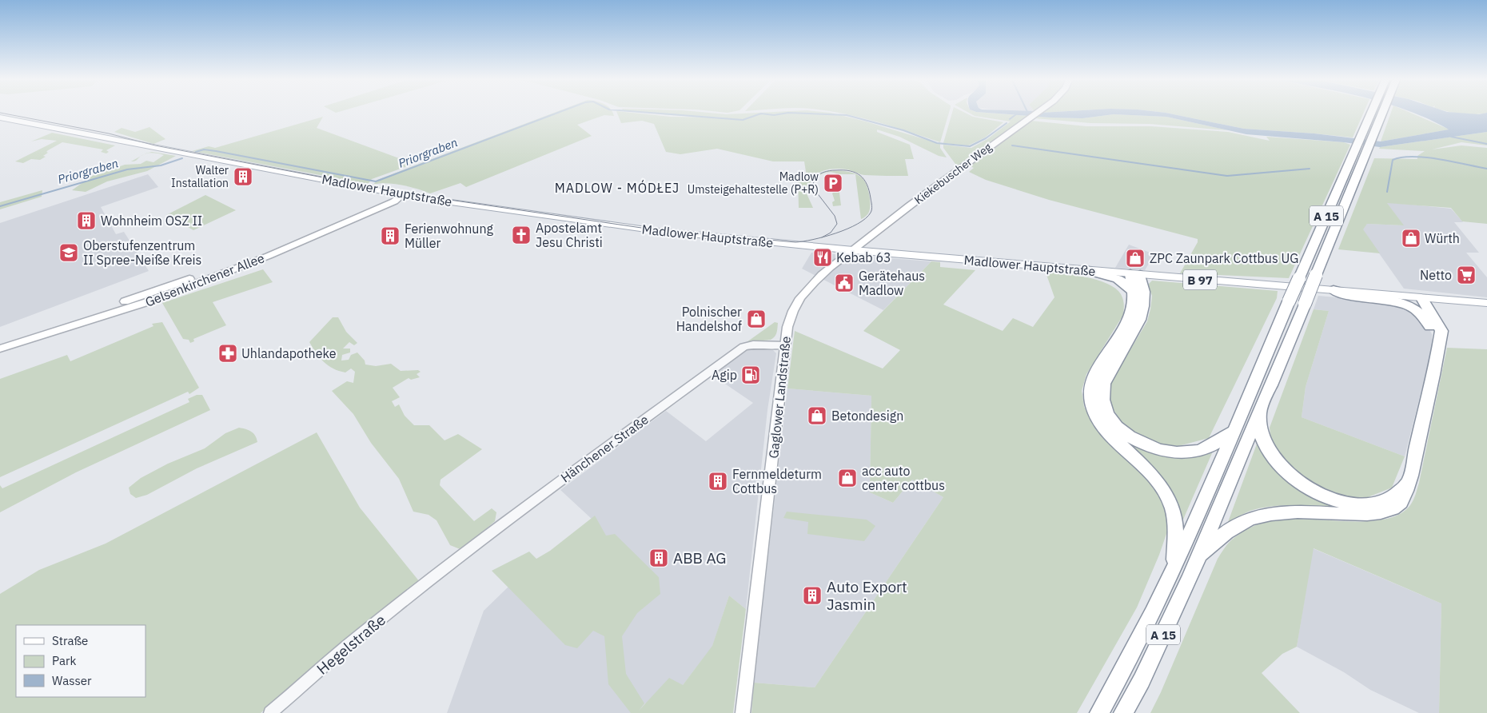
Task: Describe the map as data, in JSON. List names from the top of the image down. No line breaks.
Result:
{"streets":{"highway":["A 15"],"main road":["Kiekebuscher Weg","Madlower Hauptstraße","Gelsenkirchener Allee","B 97","Gaglower Landstraße"],"street":["Hänchener Straße","Hegelstraße"]},"crossings":[["Kiekebuscher Weg","Madlower Hauptstraße"],["Kiekebuscher Weg","Gaglower Landstraße"],["Madlower Hauptstraße","Gelsenkirchener Allee"],["Madlower Hauptstraße","Gaglower Landstraße"],["Gaglower Landstraße","Hänchener Straße"],["Hänchener Straße","Hegelstraße"]],"districts":["MADLOW - MÓDŁEJ"],"water":["Priorgraben"],"places":{"building":["Walter Installation","Wohnheim OSZ II","Ferienwohnung Müller","Fernmeldeturm Cottbus","ABB AG","Auto Export Jasmin"],"parking":["Madlow Umsteigehaltestelle (P+R)"],"church":["Apostelamt Jesu Christi"],"shop":["Würth","ZPC Zaunpark Cottbus UG","Polnischer Handelshof","Betondesign","acc auto center cottbus"],"school or university":["Oberstufenzentrum II Spree-Neiße Kreis"],"restaurant":["Kebab 63"],"supermarket":["Netto"],"public building":["Gerätehaus Madlow"],"pharmacy":["Uhlandapotheke"],"fuel station":["Agip"]},"legend":["Straße","Park","Wasser"]}
